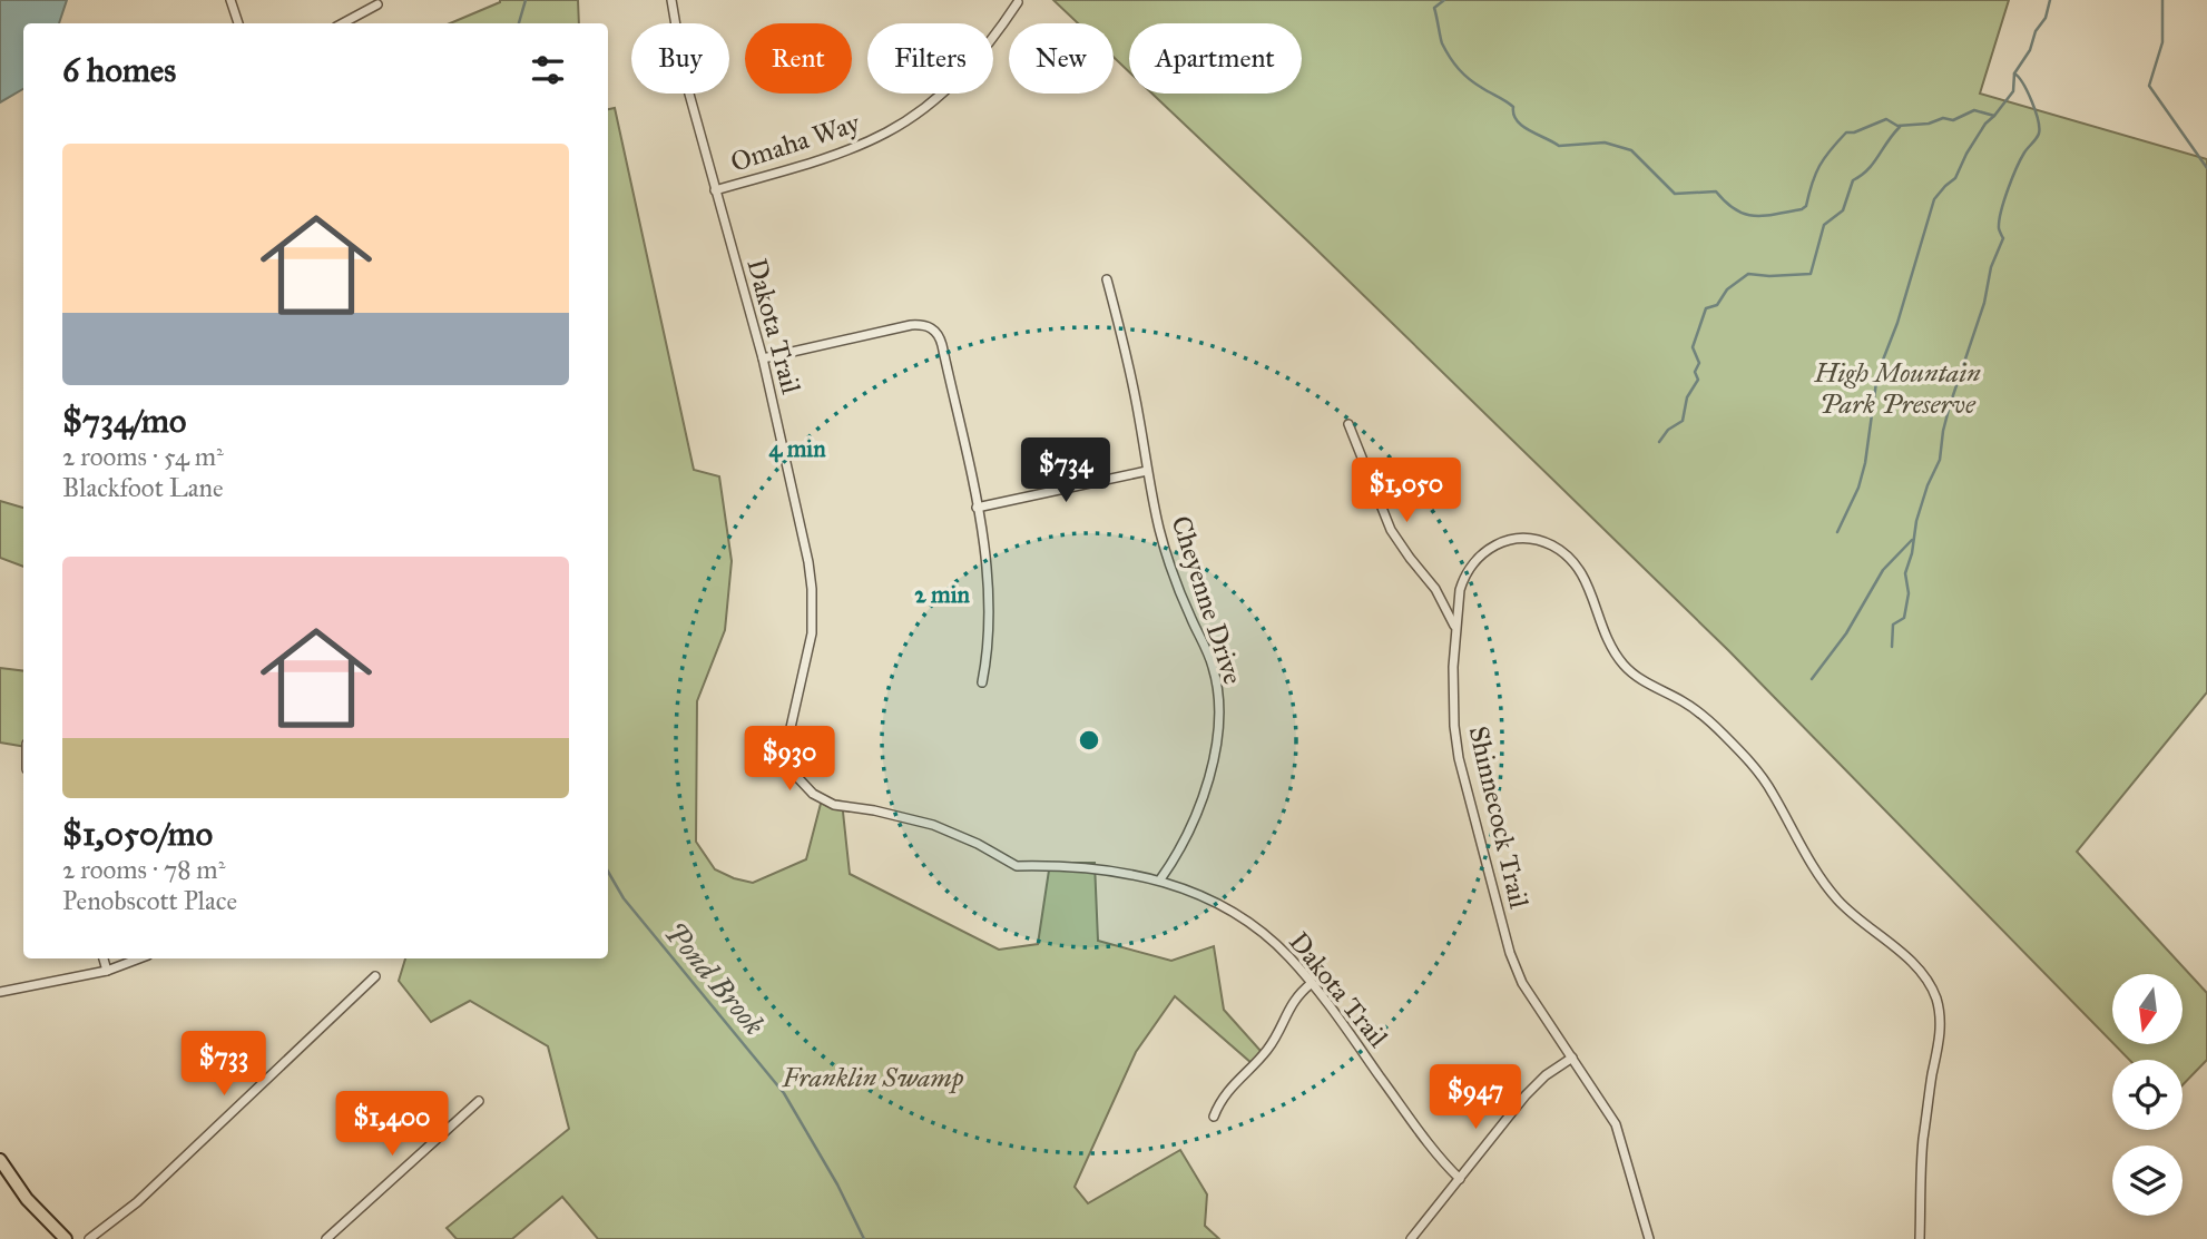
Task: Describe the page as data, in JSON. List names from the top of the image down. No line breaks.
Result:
{"streets":{"street":["Omaha Way","Dakota Trail","Cheyenne Drive","Shinnecock Trail"]},"crossings":[["Omaha Way","Dakota Trail"],["Dakota Trail","Cheyenne Drive"]],"water":["Pond Brook"],"parks":["High Mountain Park Preserve","Franklin Swamp"],"north":"bottom","page":{"chip":["Buy","Rent","Filters","New","Apartment"],"heading":"6 homes","list":[{"name":"$734/mo","note":"2 rooms · 54 m² · Blackfoot Lane"},{"name":"$1,050/mo","note":"2 rooms · 78 m² · Penobscott Place"}],"price":["$734","$1,050","$930","$733","$947","$1,400"]},"rings":["4 min","2 min"]}
